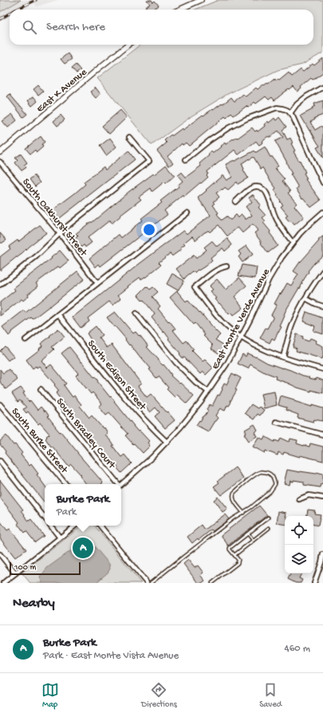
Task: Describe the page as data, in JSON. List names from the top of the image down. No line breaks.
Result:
{"streets":{"street":["East K Avenue","South Oakhurst Street","East Monte Verde Avenue","South Edison Street","South Bradley Court","South Burke Street"]},"crossings":[["East Monte Verde Avenue","South Edison Street"]],"scale_bar":"100 m","page":{"search":"Search here","popup":["Burke Park","Park"],"pins":"A","scale":"100 m","heading":"Nearby","list":[{"mark":"A","name":"Burke Park","note":"Park · East Monte Vista Avenue","value":"460 m"}],"nav":["Map","Directions","Saved"]}}
